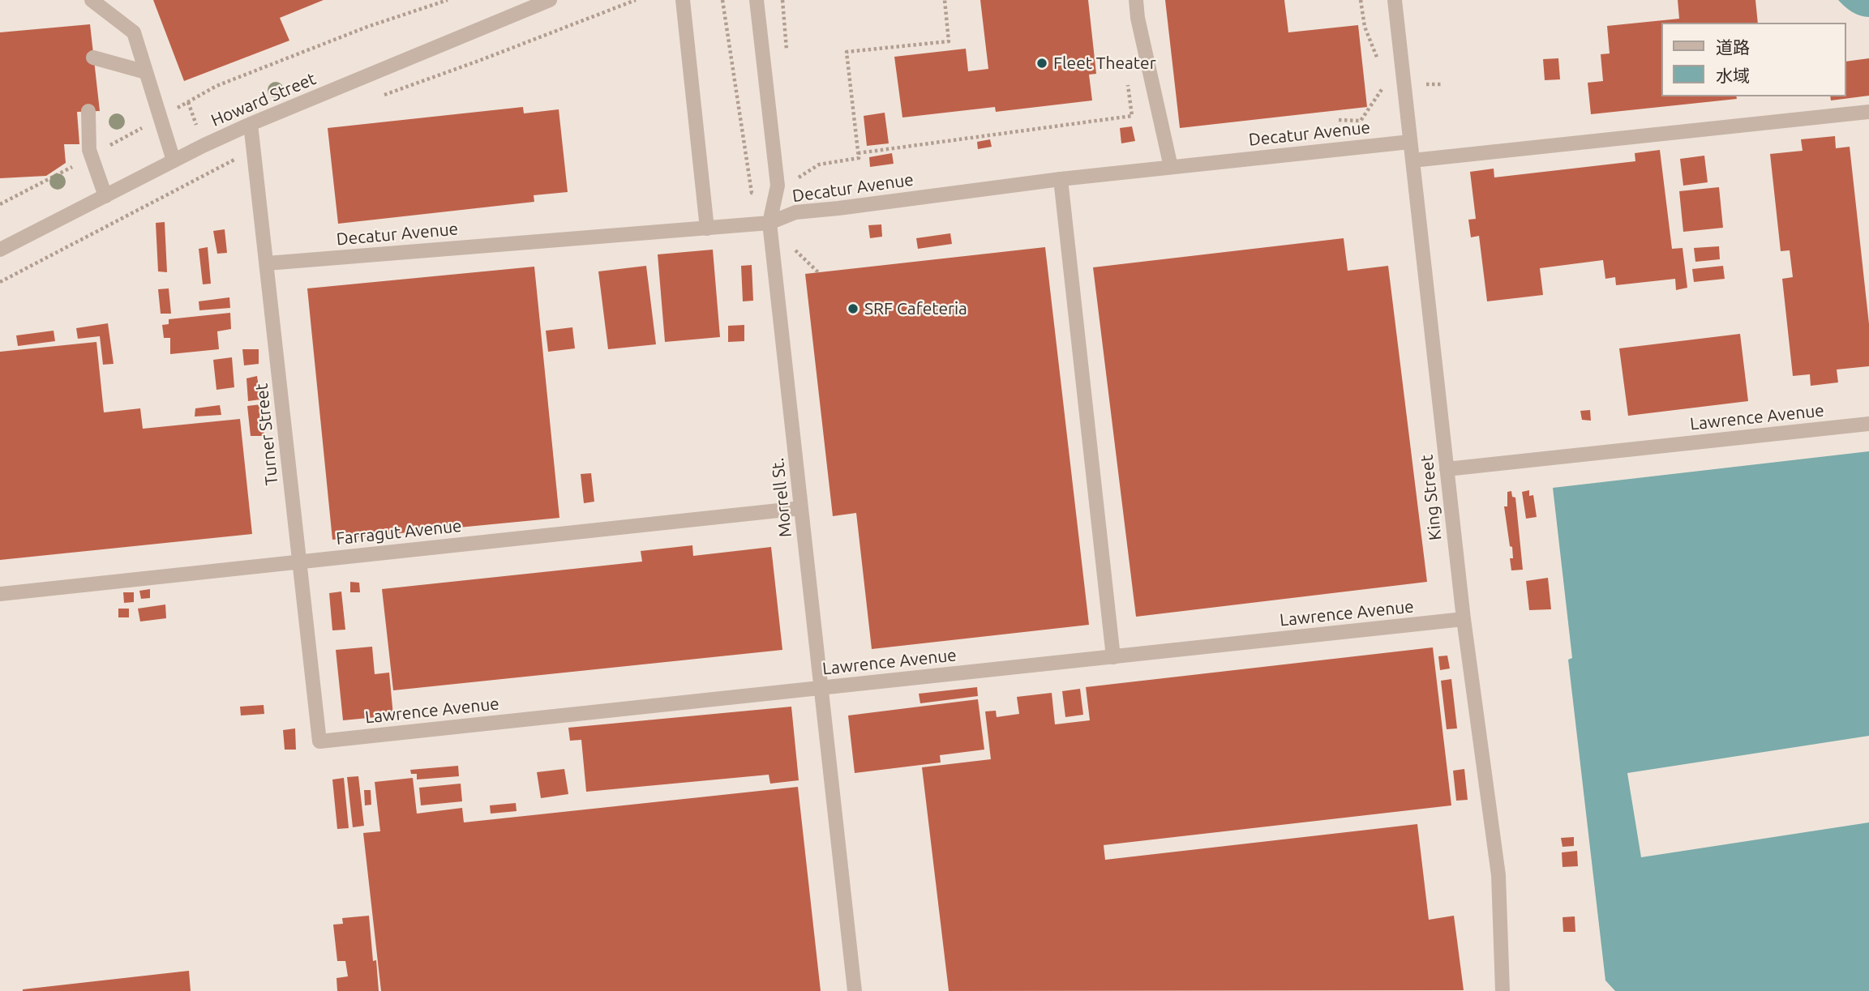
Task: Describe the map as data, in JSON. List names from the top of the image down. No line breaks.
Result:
{"streets":{"street":["Howard Street","Decatur Avenue","Lawrence Avenue","Turner Street","Morrell St.","King Street","Farragut Avenue"]},"crossings":[["Howard Street","Turner Street"],["Decatur Avenue","Turner Street"],["Decatur Avenue","Morrell St."],["Decatur Avenue","King Street"],["Lawrence Avenue","Turner Street"],["Lawrence Avenue","Morrell St."],["Lawrence Avenue","King Street"],["Turner Street","Farragut Avenue"],["Morrell St.","Farragut Avenue"]],"places":["Fleet Theater","SRF Cafeteria"],"legend":["道路","水域"]}
